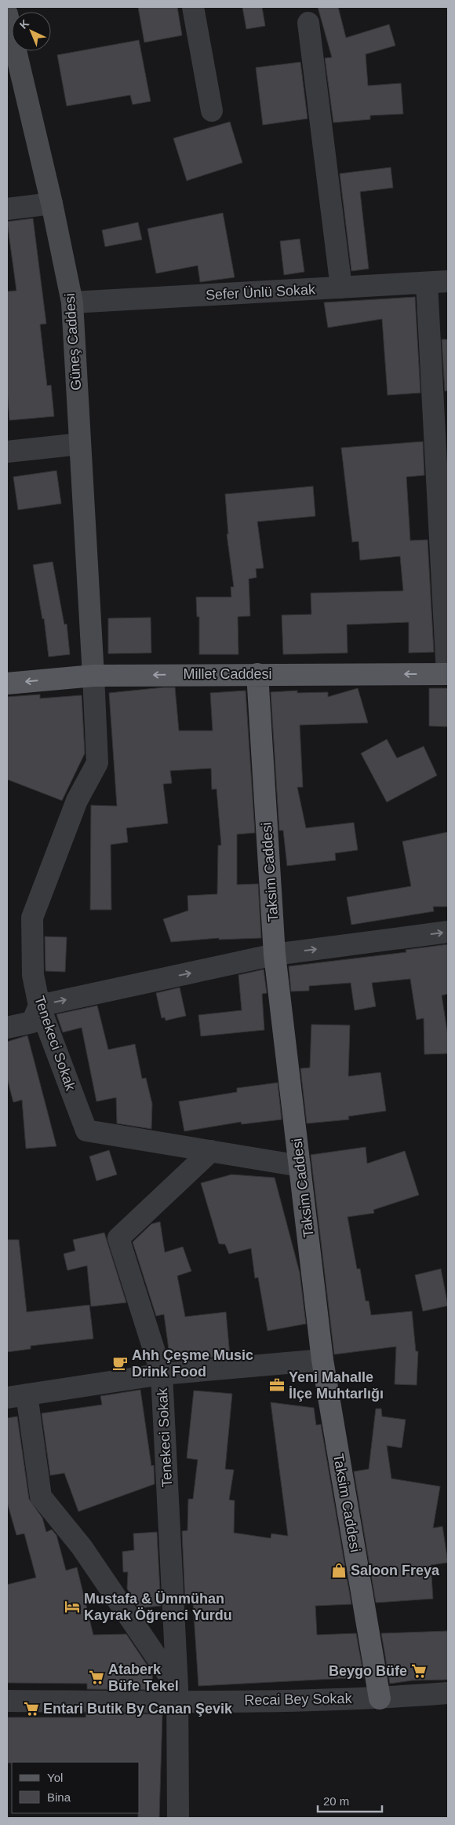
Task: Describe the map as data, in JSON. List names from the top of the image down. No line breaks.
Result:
{"streets":{"main road":["Millet Caddesi","Taksim Caddesi"],"street":["Sefer Ünlü Sokak","Güneş Caddesi","Tenekeci Sokak","Recai Bey Sokak"]},"crossings":[["Sefer Ünlü Sokak","Güneş Caddesi"],["Güneş Caddesi","Millet Caddesi"],["Güneş Caddesi","Tenekeci Sokak"],["Millet Caddesi","Taksim Caddesi"],["Millet Caddesi","Tenekeci Sokak"],["Taksim Caddesi","Tenekeci Sokak"],["Taksim Caddesi","Recai Bey Sokak"],["Tenekeci Sokak","Recai Bey Sokak"]],"one_way":["Millet Caddesi"],"places":{"cafe":["Ahh Çeşme Music Drink Food"],"office":["Yeni Mahalle İlçe Muhtarlığı"],"shop":["Saloon Freya"],"hotel":["Mustafa & Ümmühan Kayrak Öğrenci Yurdu"],"supermarket":["Beygo Büfe","Ataberk Büfe Tekel","Entari Butik By Canan Şevik"]},"legend":["Yol","Bina"],"scale_bar":"20 m","north":"top left"}
